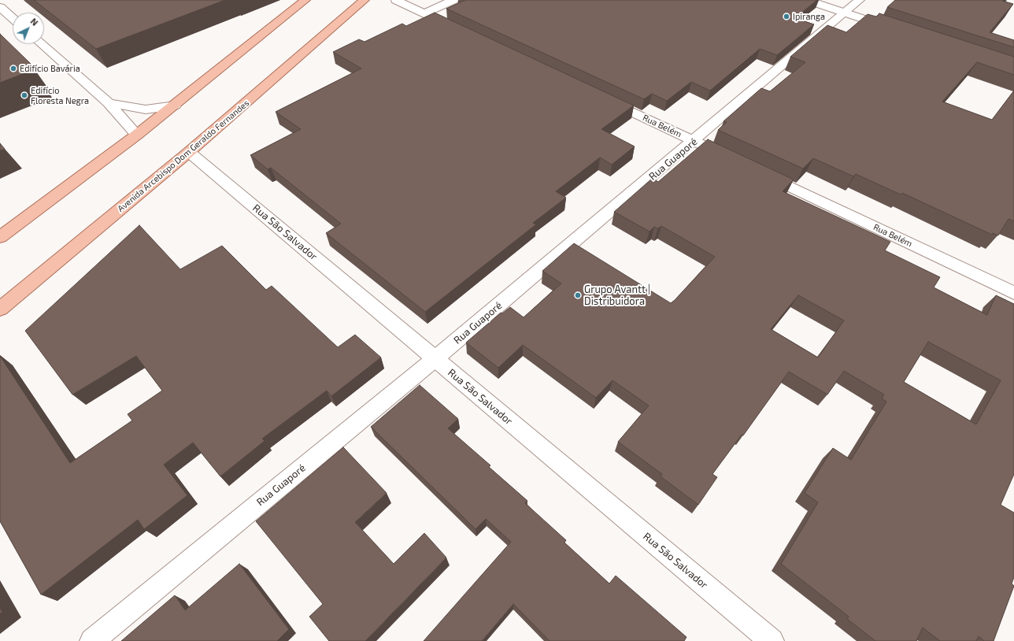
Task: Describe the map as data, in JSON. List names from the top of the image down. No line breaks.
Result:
{"streets":{"main road":["Avenida Arcebispo Dom Geraldo Fernandes"],"street":["Rua Belém","Rua Guaporé","Rua São Salvador"]},"crossings":[["Rua Belém","Rua Guaporé"],["Avenida Arcebispo Dom Geraldo Fernandes","Rua São Salvador"],["Rua Guaporé","Rua São Salvador"]],"places":["Ipiranga","Edifício Bavária","Edifício Floresta Negra","Grupo Avantt | Distribuidora"],"north":"top right"}
